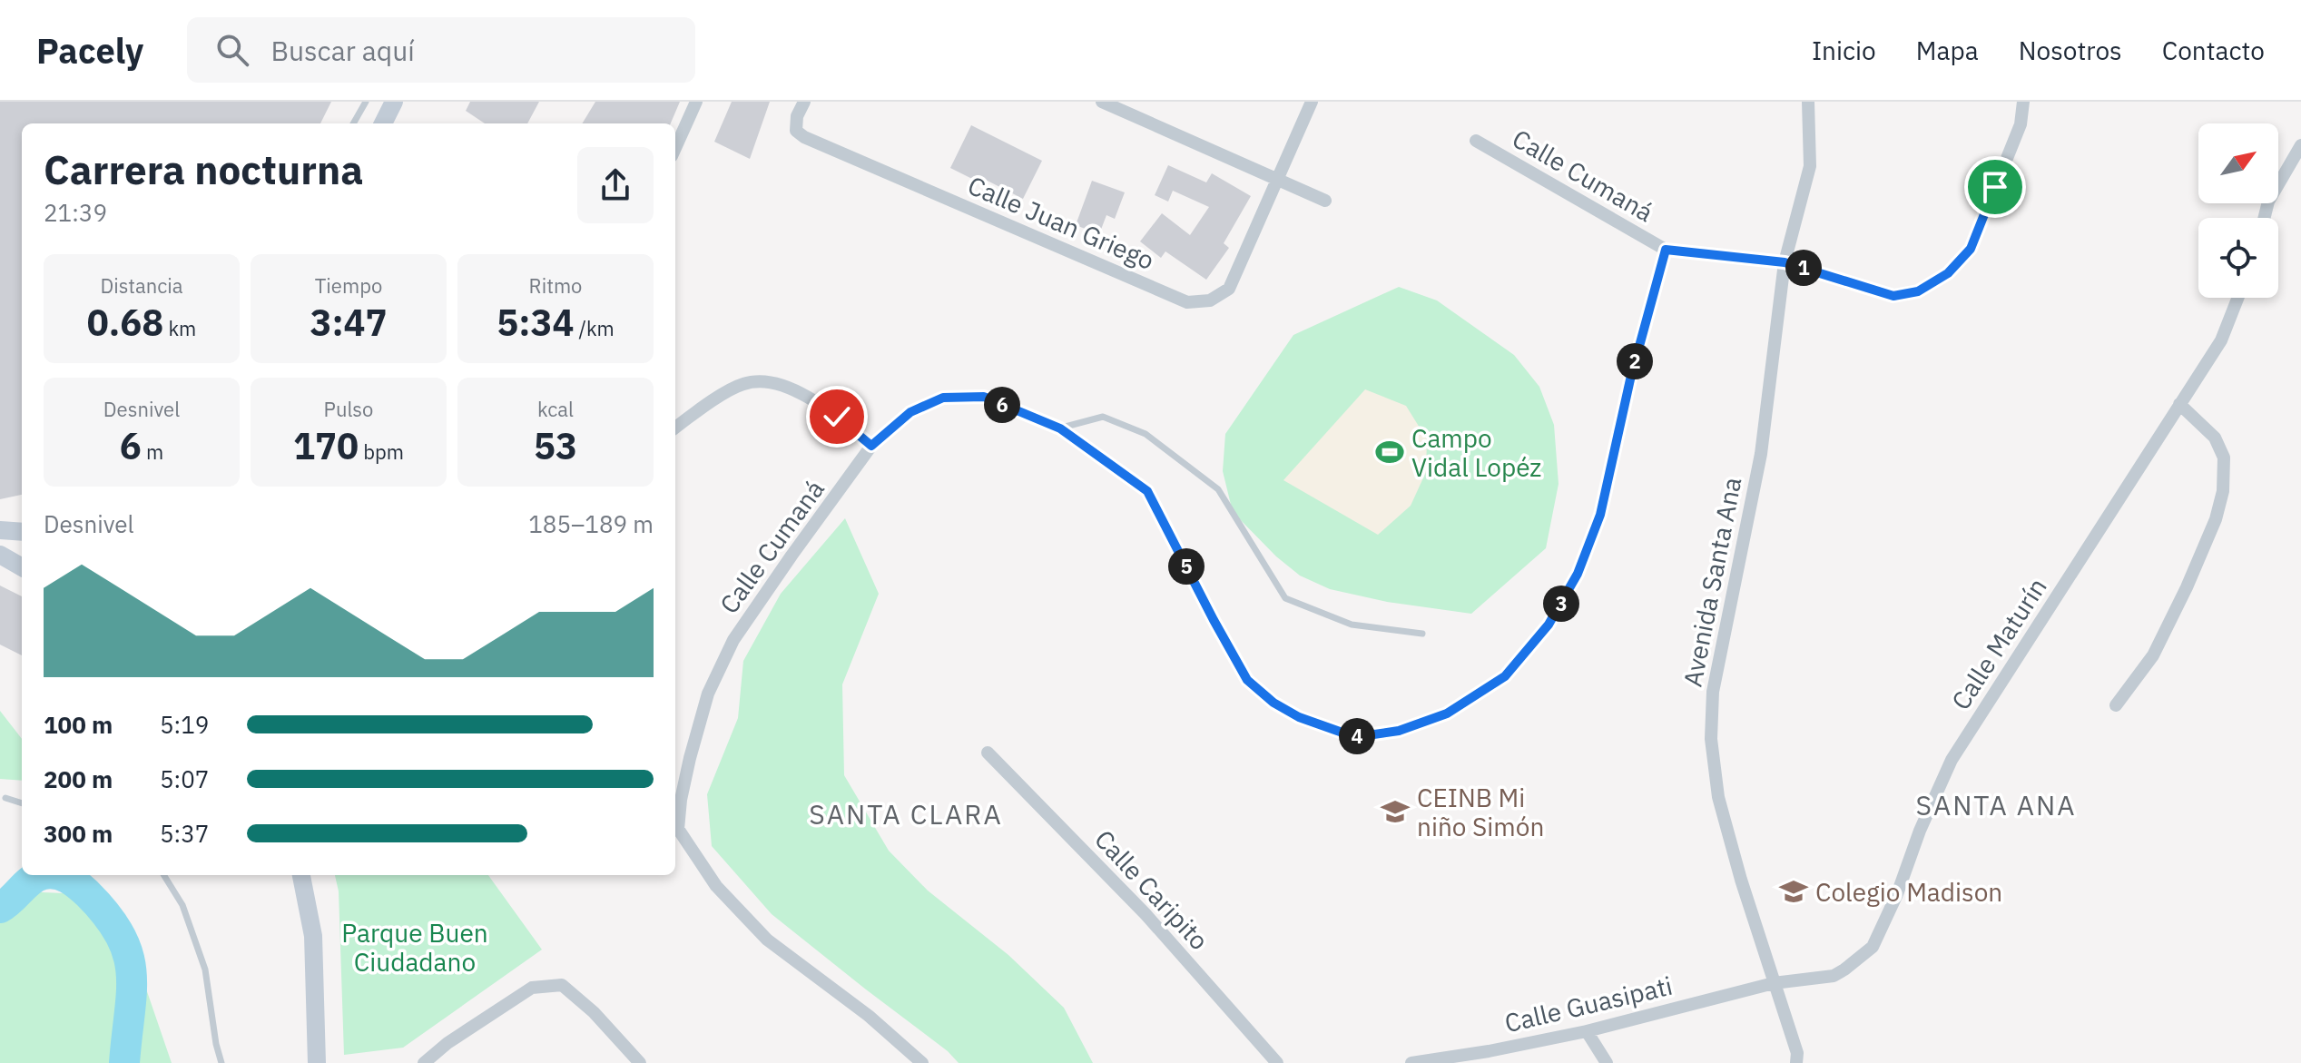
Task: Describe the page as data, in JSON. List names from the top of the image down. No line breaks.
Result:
{"streets":{"street":["Calle Cumaná","Calle Juan Griego","Avenida Santa Ana","Calle Maturín","Calle Caripito","Calle Guasipati"]},"crossings":[["Calle Cumaná","Avenida Santa Ana"],["Avenida Santa Ana","Calle Maturín"],["Avenida Santa Ana","Calle Guasipati"],["Calle Maturín","Calle Guasipati"]],"districts":["SANTA ANA","SANTA CLARA"],"parks":["Parque Buen Ciudadano"],"places":{"sports":["Campo Vidal Lopéz"],"school or university":["CEINB Mi niño Simón","Colegio Madison"]},"north":"top right","page":{"header":"Pacely","search":"Buscar aquí","nav":["Inicio","Mapa","Nosotros","Contacto"],"heading":["Carrera nocturna","21:39"],"stats":[["Distancia","0.68 km"],["Tiempo","3:47"],["Ritmo","5:34 /km"],["Desnivel","6 m"],["Pulso","170 bpm"],["kcal","53"]],"pins":["1","2","6","5","3","4"],"chart":["Desnivel","185–189 m"],"list":[{"name":"100 m","note":"5:19"},{"name":"200 m","note":"5:07"},{"name":"300 m","note":"5:37"}]}}
